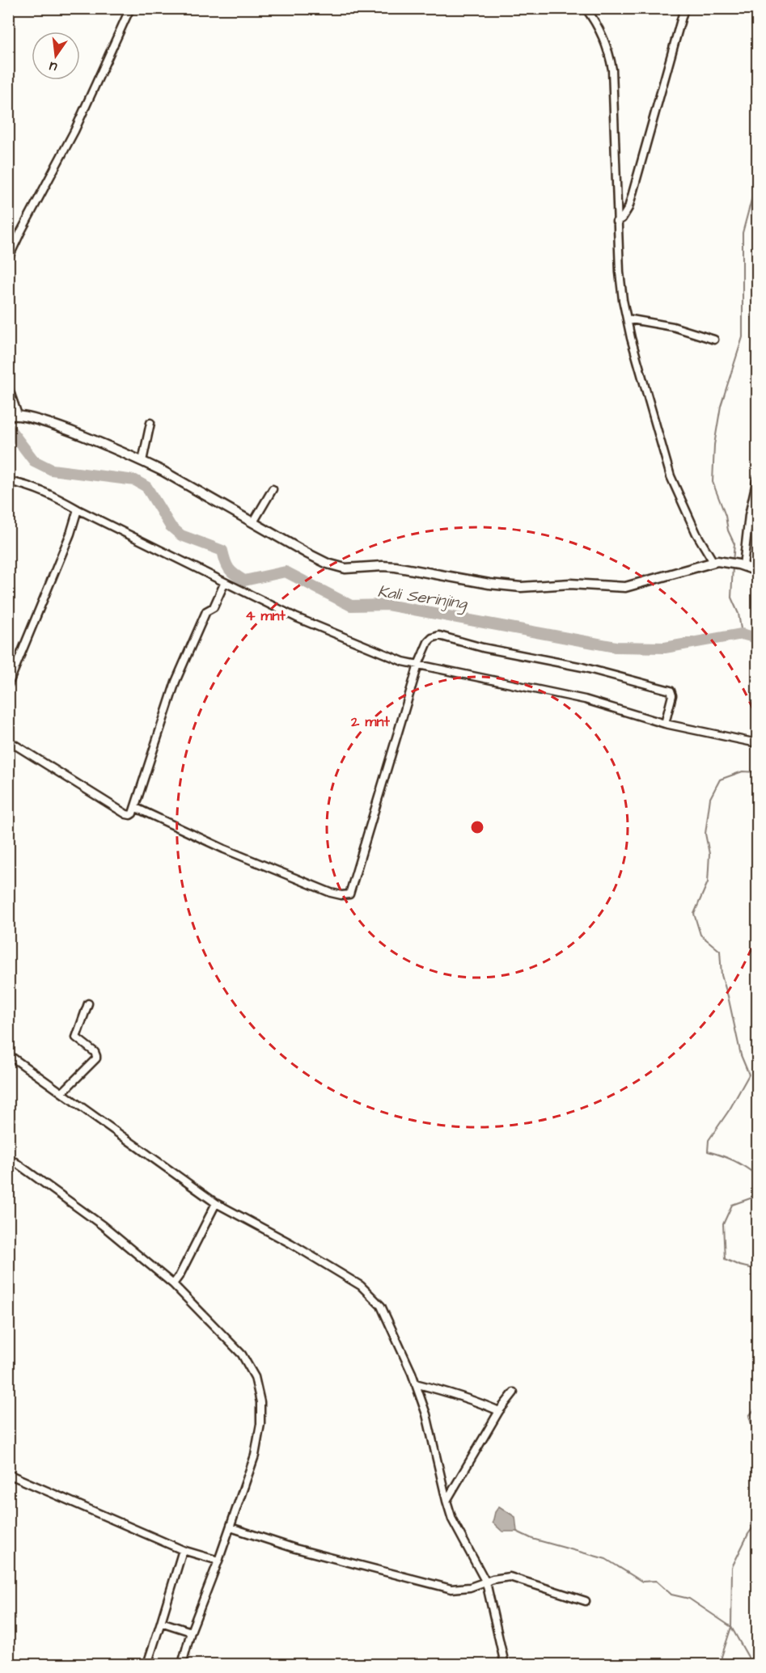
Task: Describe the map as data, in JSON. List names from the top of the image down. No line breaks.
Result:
{"water":["Kali Serinjing"],"north":"bottom","rings":["4 mnt","2 mnt"]}
